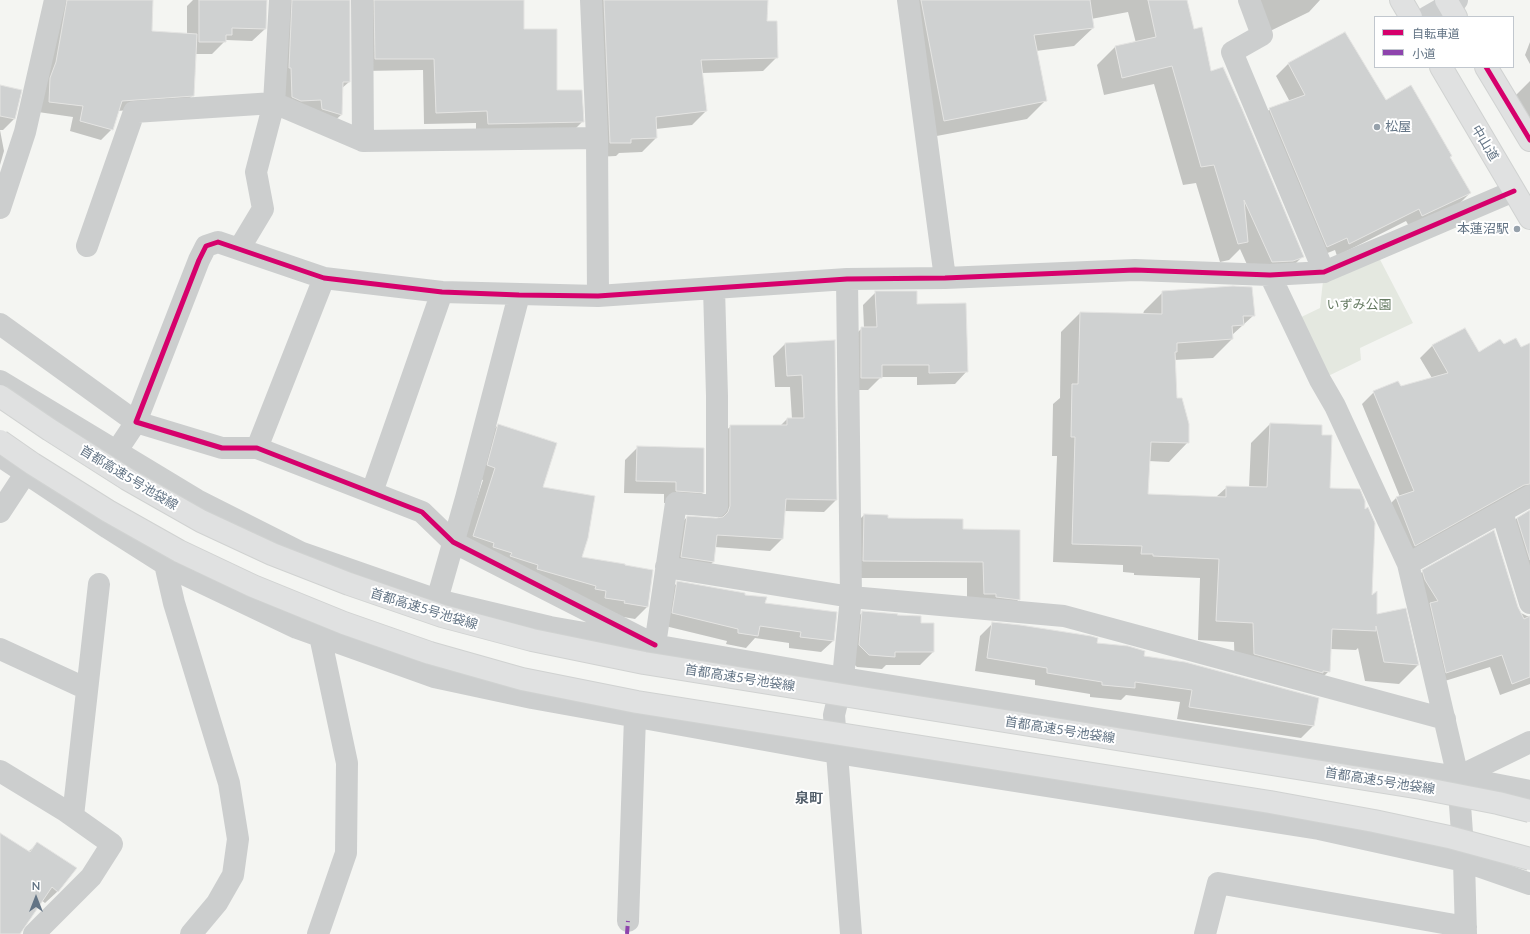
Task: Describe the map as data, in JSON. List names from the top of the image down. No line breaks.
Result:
{"streets":{"highway":["中山道","首都高速5号池袋線"]},"districts":["泉町"],"parks":["いずみ公園"],"places":["松屋","本蓮沼駅"],"legend":["自転車道","小道"],"north":"top"}
